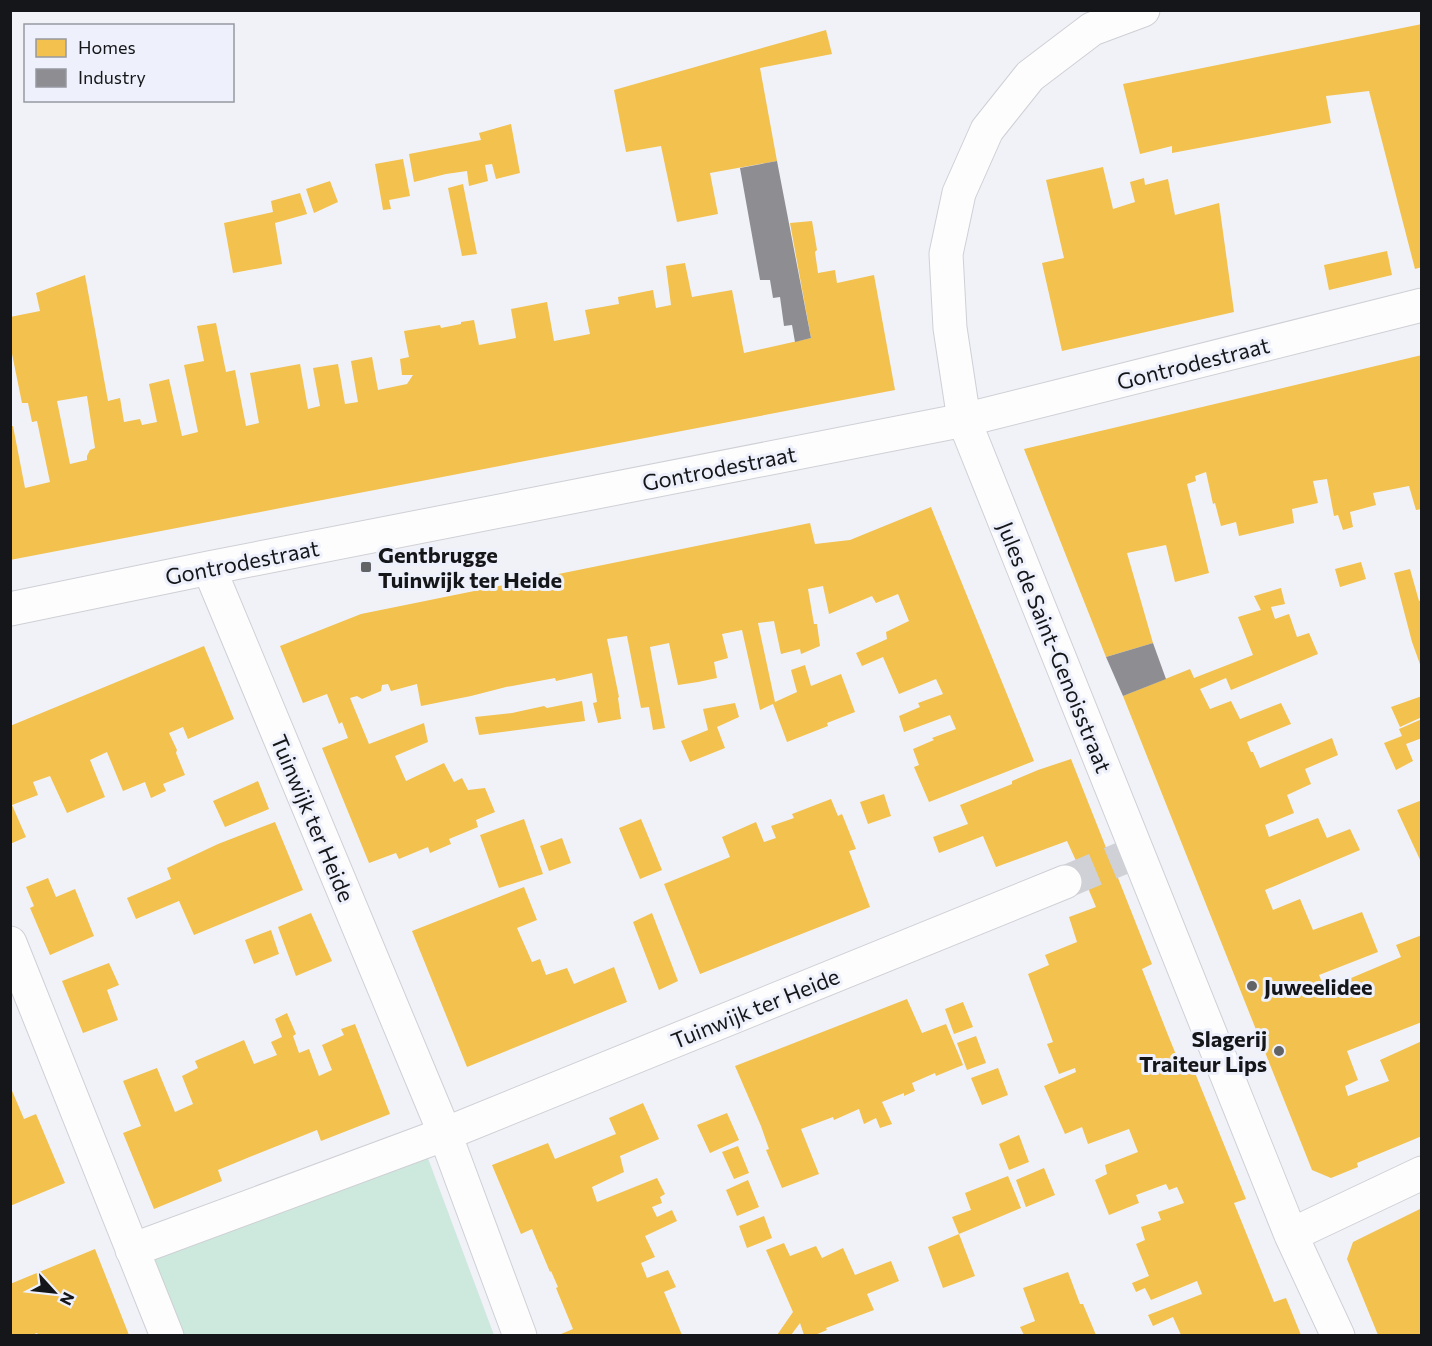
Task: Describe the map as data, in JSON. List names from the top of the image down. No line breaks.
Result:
{"streets":{"street":["Gontrodestraat","Jules de Saint-Genoisstraat","Tuinwijk ter Heide"]},"crossings":[["Gontrodestraat","Jules de Saint-Genoisstraat"],["Gontrodestraat","Tuinwijk ter Heide"]],"places":{"transit":["Gentbrugge Tuinwijk ter Heide"],"other":["Juweelidee","Slagerij Traiteur Lips"]},"legend":["Homes","Industry"],"north":"bottom right"}
